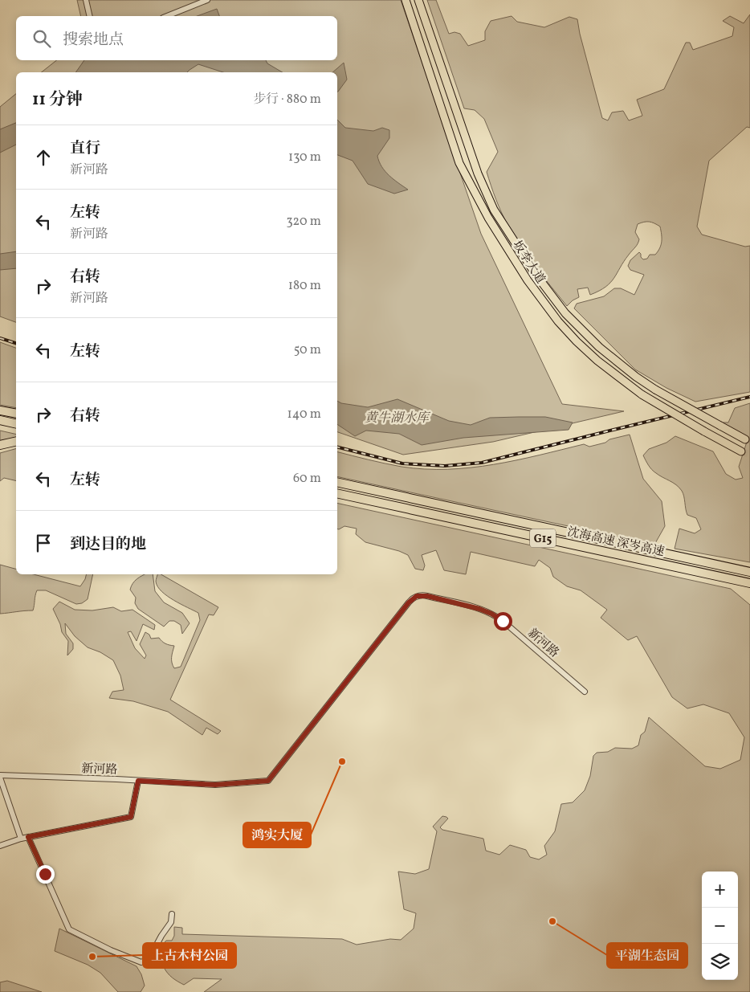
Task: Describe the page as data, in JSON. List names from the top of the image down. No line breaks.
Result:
{"streets":{"highway":["G15","沈海高速 深岑高速"],"main road":["坂李大道"],"street":["新河路"]},"water":["黄牛湖水库"],"places":["鸿实大厦","平湖生态园","上古木村公园"],"page":{"search":"搜索地点","heading":["11 分钟","步行 · 880 m"],"list":[["直行","新河路","130 m"],["左转","新河路","320 m"],["右转","新河路","180 m"],["左转","50 m"],["右转","140 m"],["左转","60 m"],"到达目的地"],"map_buttons":["+","−"]}}
